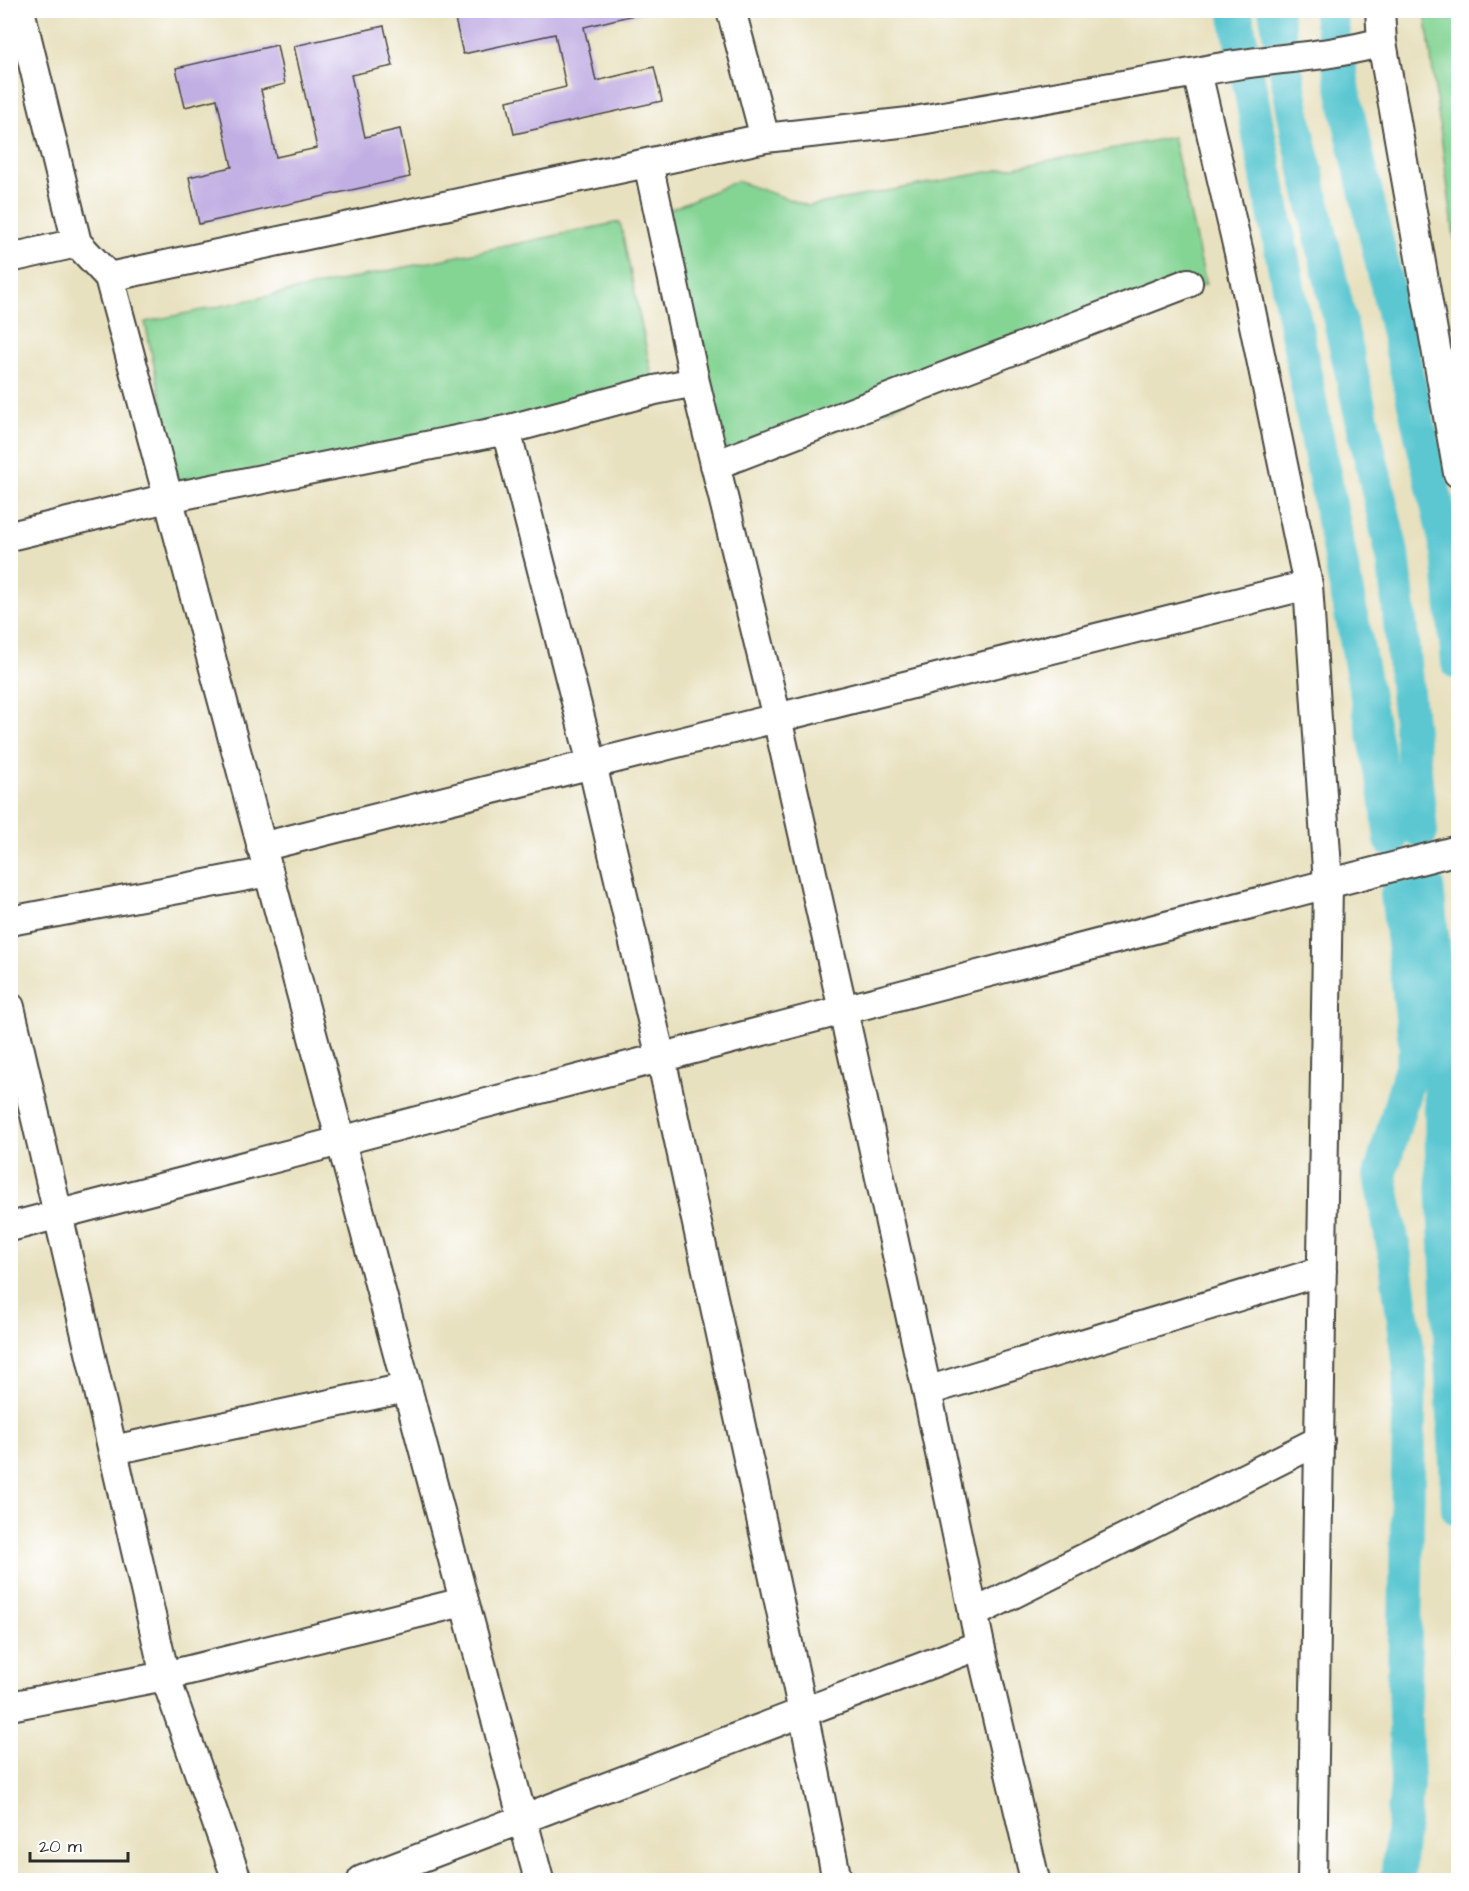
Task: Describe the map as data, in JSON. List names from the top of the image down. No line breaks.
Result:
{"scale_bar":"20 m"}
